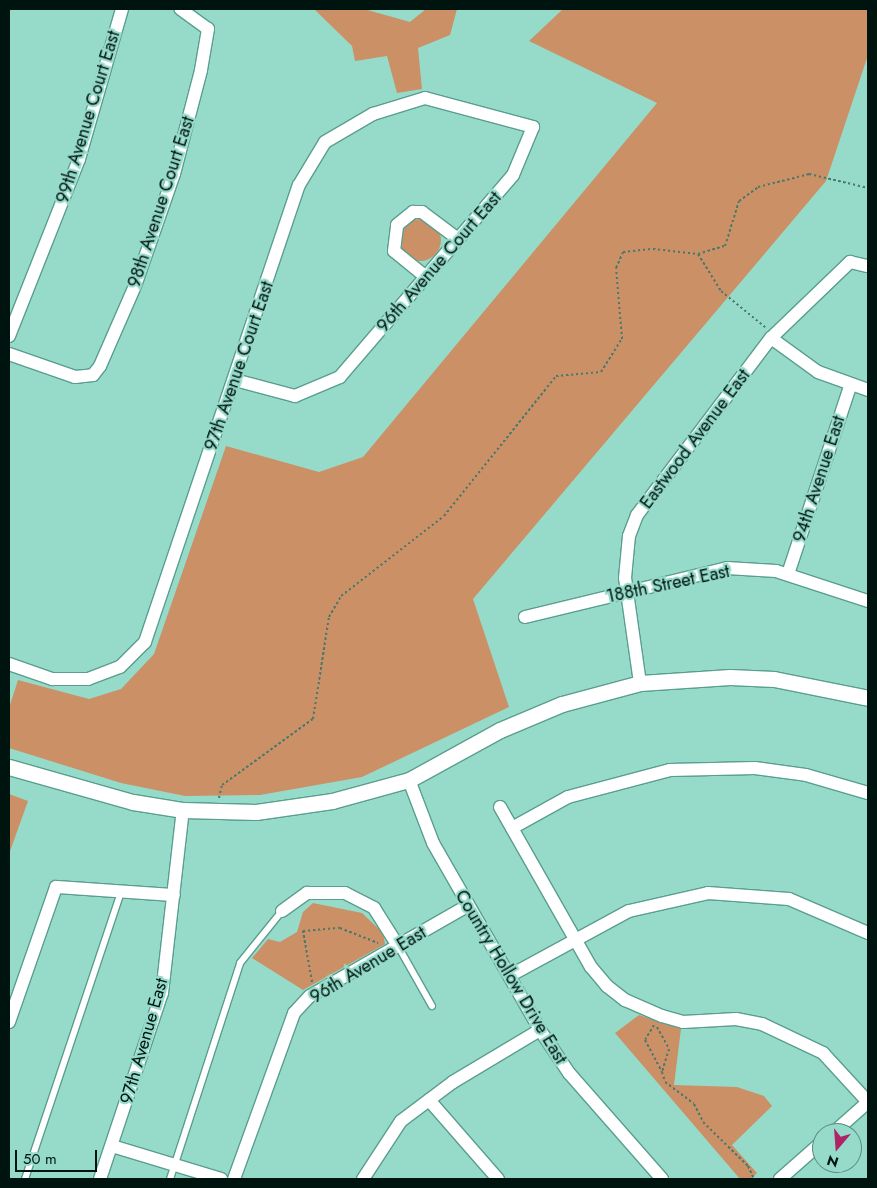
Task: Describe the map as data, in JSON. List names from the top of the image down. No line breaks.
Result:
{"streets":{"street":["99th Avenue Court East","98th Avenue Court East","96th Avenue Court East","97th Avenue Court East","Eastwood Avenue East","94th Avenue East","188th Street East","96th Avenue East","Country Hollow Drive East","97th Avenue East"]},"crossings":[["96th Avenue Court East","97th Avenue Court East"],["Eastwood Avenue East","188th Street East"],["94th Avenue East","188th Street East"],["96th Avenue East","Country Hollow Drive East"]],"scale_bar":"50 m","north":"bottom"}
